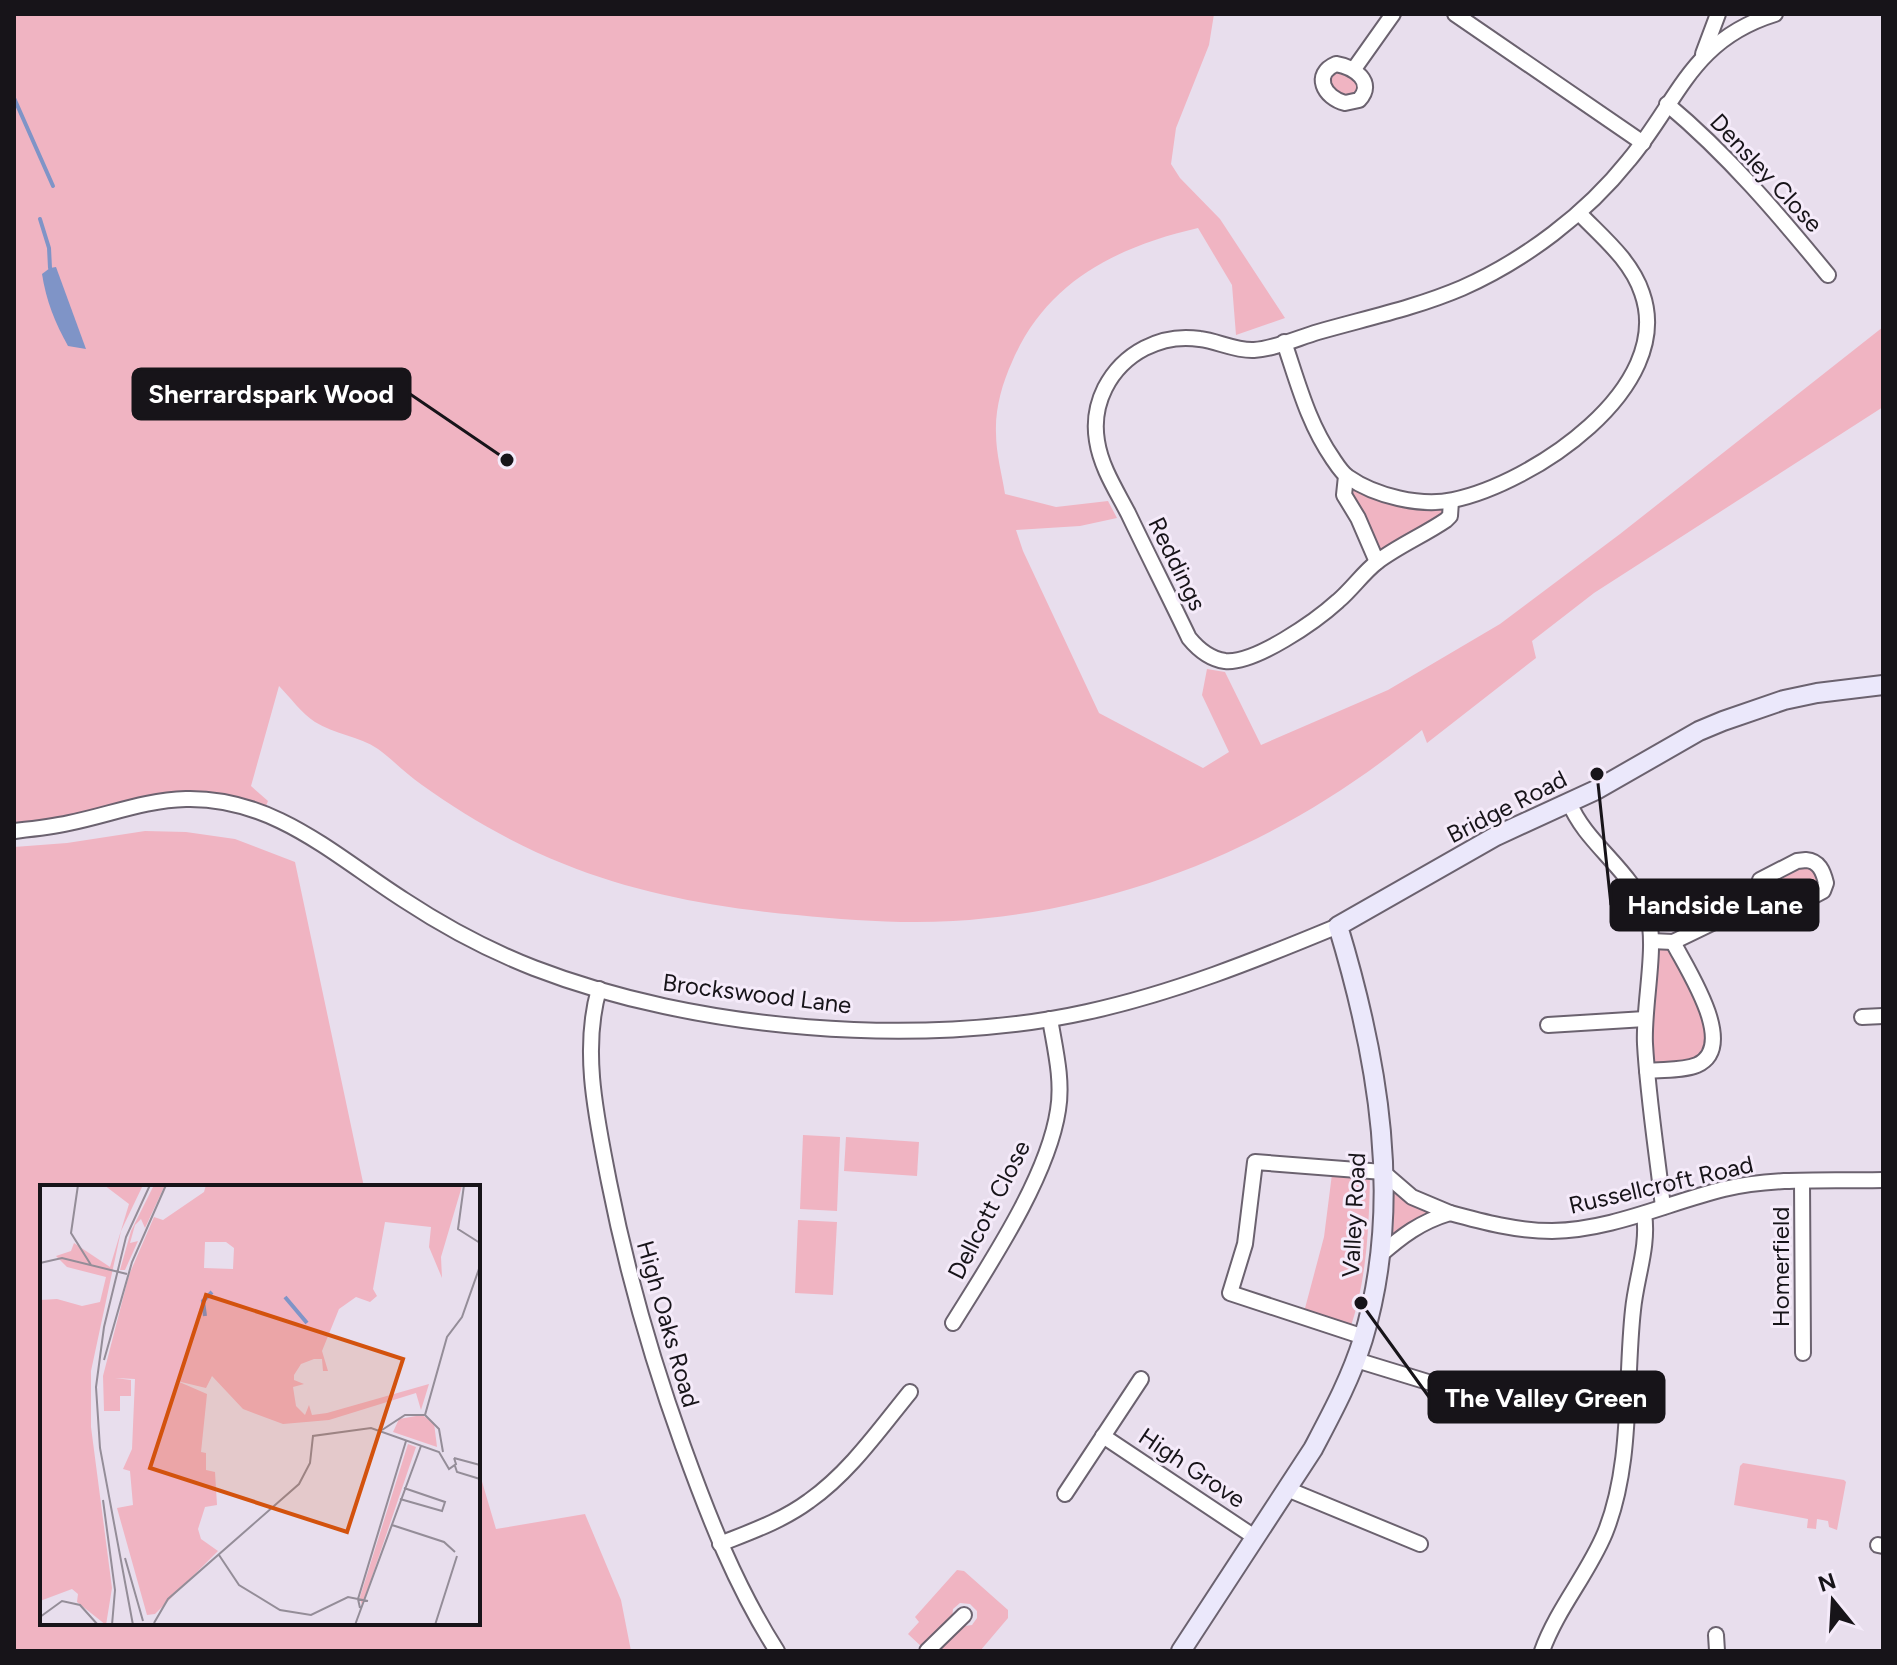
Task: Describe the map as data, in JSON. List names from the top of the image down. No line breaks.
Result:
{"streets":{"main road":["Bridge Road","Valley Road"],"street":["Densley Close","Reddings","Brockswood Lane","Russellcroft Road","Dellcott Close","Homerfield","High Oaks Road","High Grove"]},"crossings":[["Densley Close","Reddings"],["Bridge Road","Brockswood Lane"],["Bridge Road","Valley Road"],["Brockswood Lane","Dellcott Close"],["Brockswood Lane","Valley Road"],["Brockswood Lane","High Oaks Road"],["Russellcroft Road","Valley Road"],["Russellcroft Road","Homerfield"],["Valley Road","High Grove"]],"places":["Sherrardspark Wood","Handside Lane","The Valley Green"],"north":"top"}
